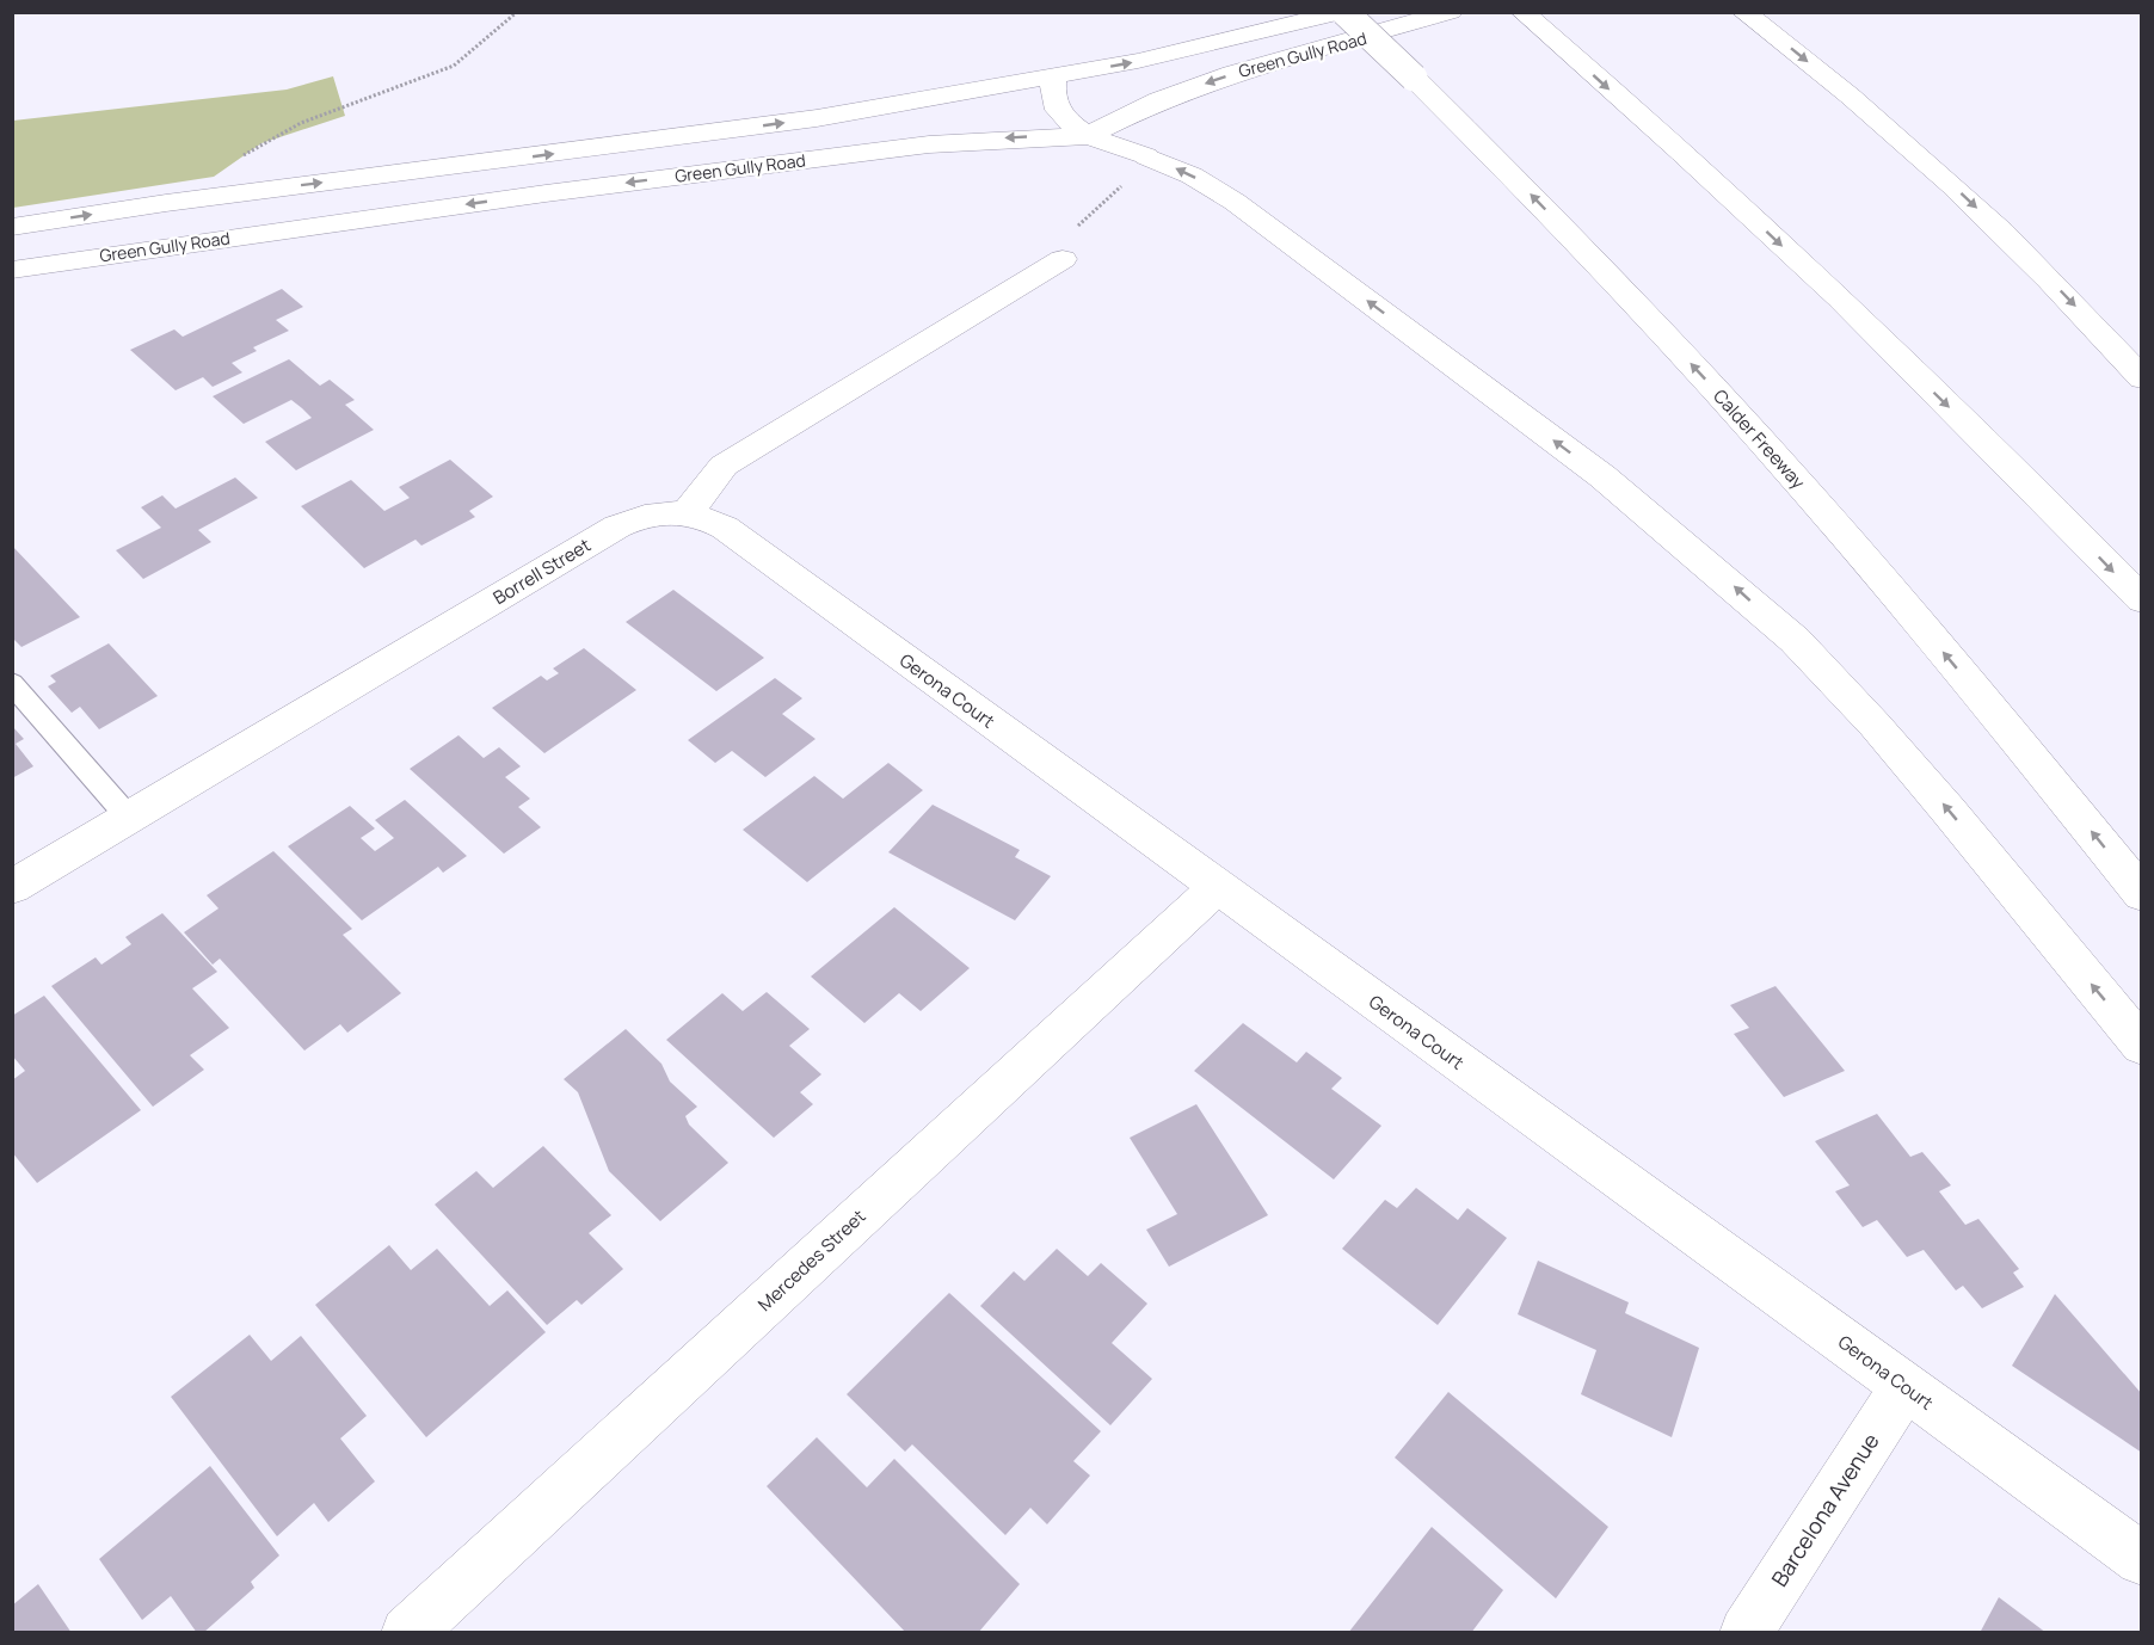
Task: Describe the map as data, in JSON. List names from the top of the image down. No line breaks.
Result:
{"streets":{"main road":["Green Gully Road","Calder Freeway","Borrell Street","Gerona Court","Mercedes Street","Barcelona Avenue"]},"crossings":[["Green Gully Road","Calder Freeway"],["Borrell Street","Gerona Court"],["Gerona Court","Mercedes Street"],["Gerona Court","Barcelona Avenue"]]}
